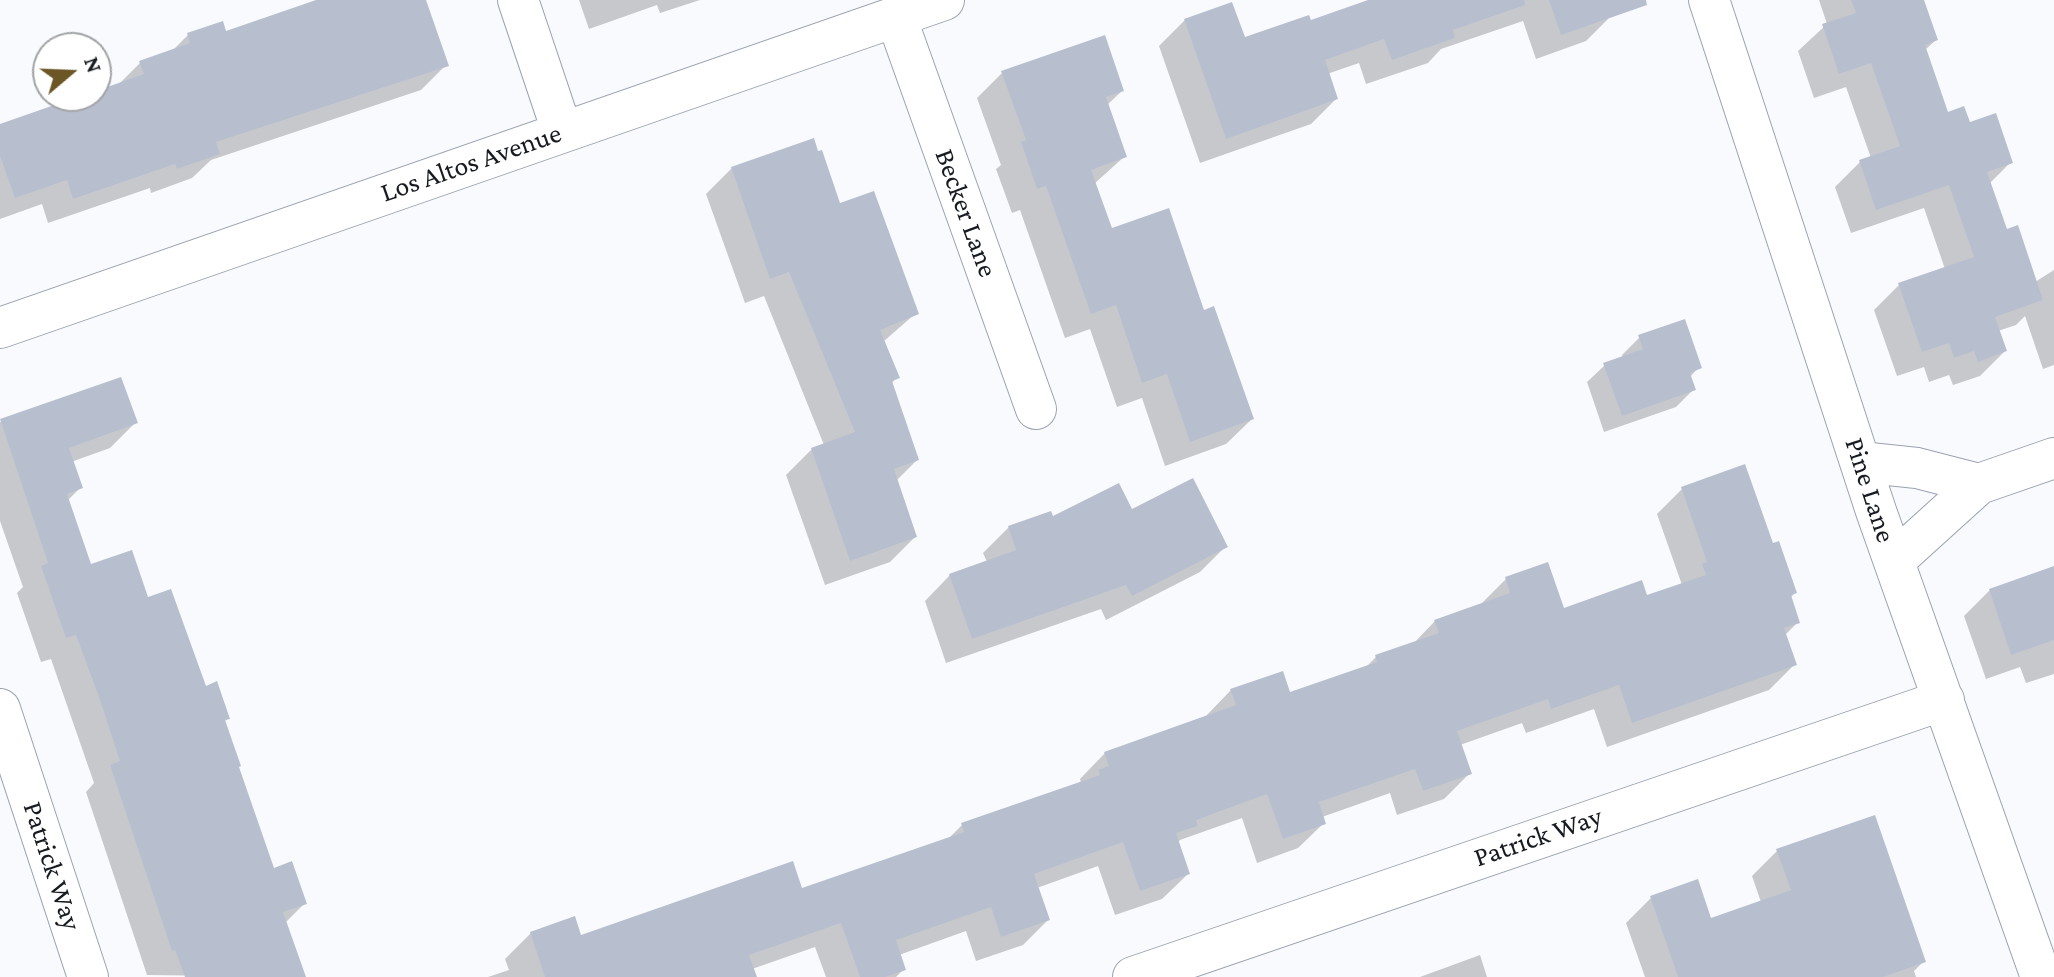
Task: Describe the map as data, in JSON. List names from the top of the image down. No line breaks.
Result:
{"streets":{"street":["Los Altos Avenue","Becker Lane","Pine Lane","Patrick Way"]},"crossings":[["Los Altos Avenue","Becker Lane"],["Pine Lane","Patrick Way"]],"north":"right"}
